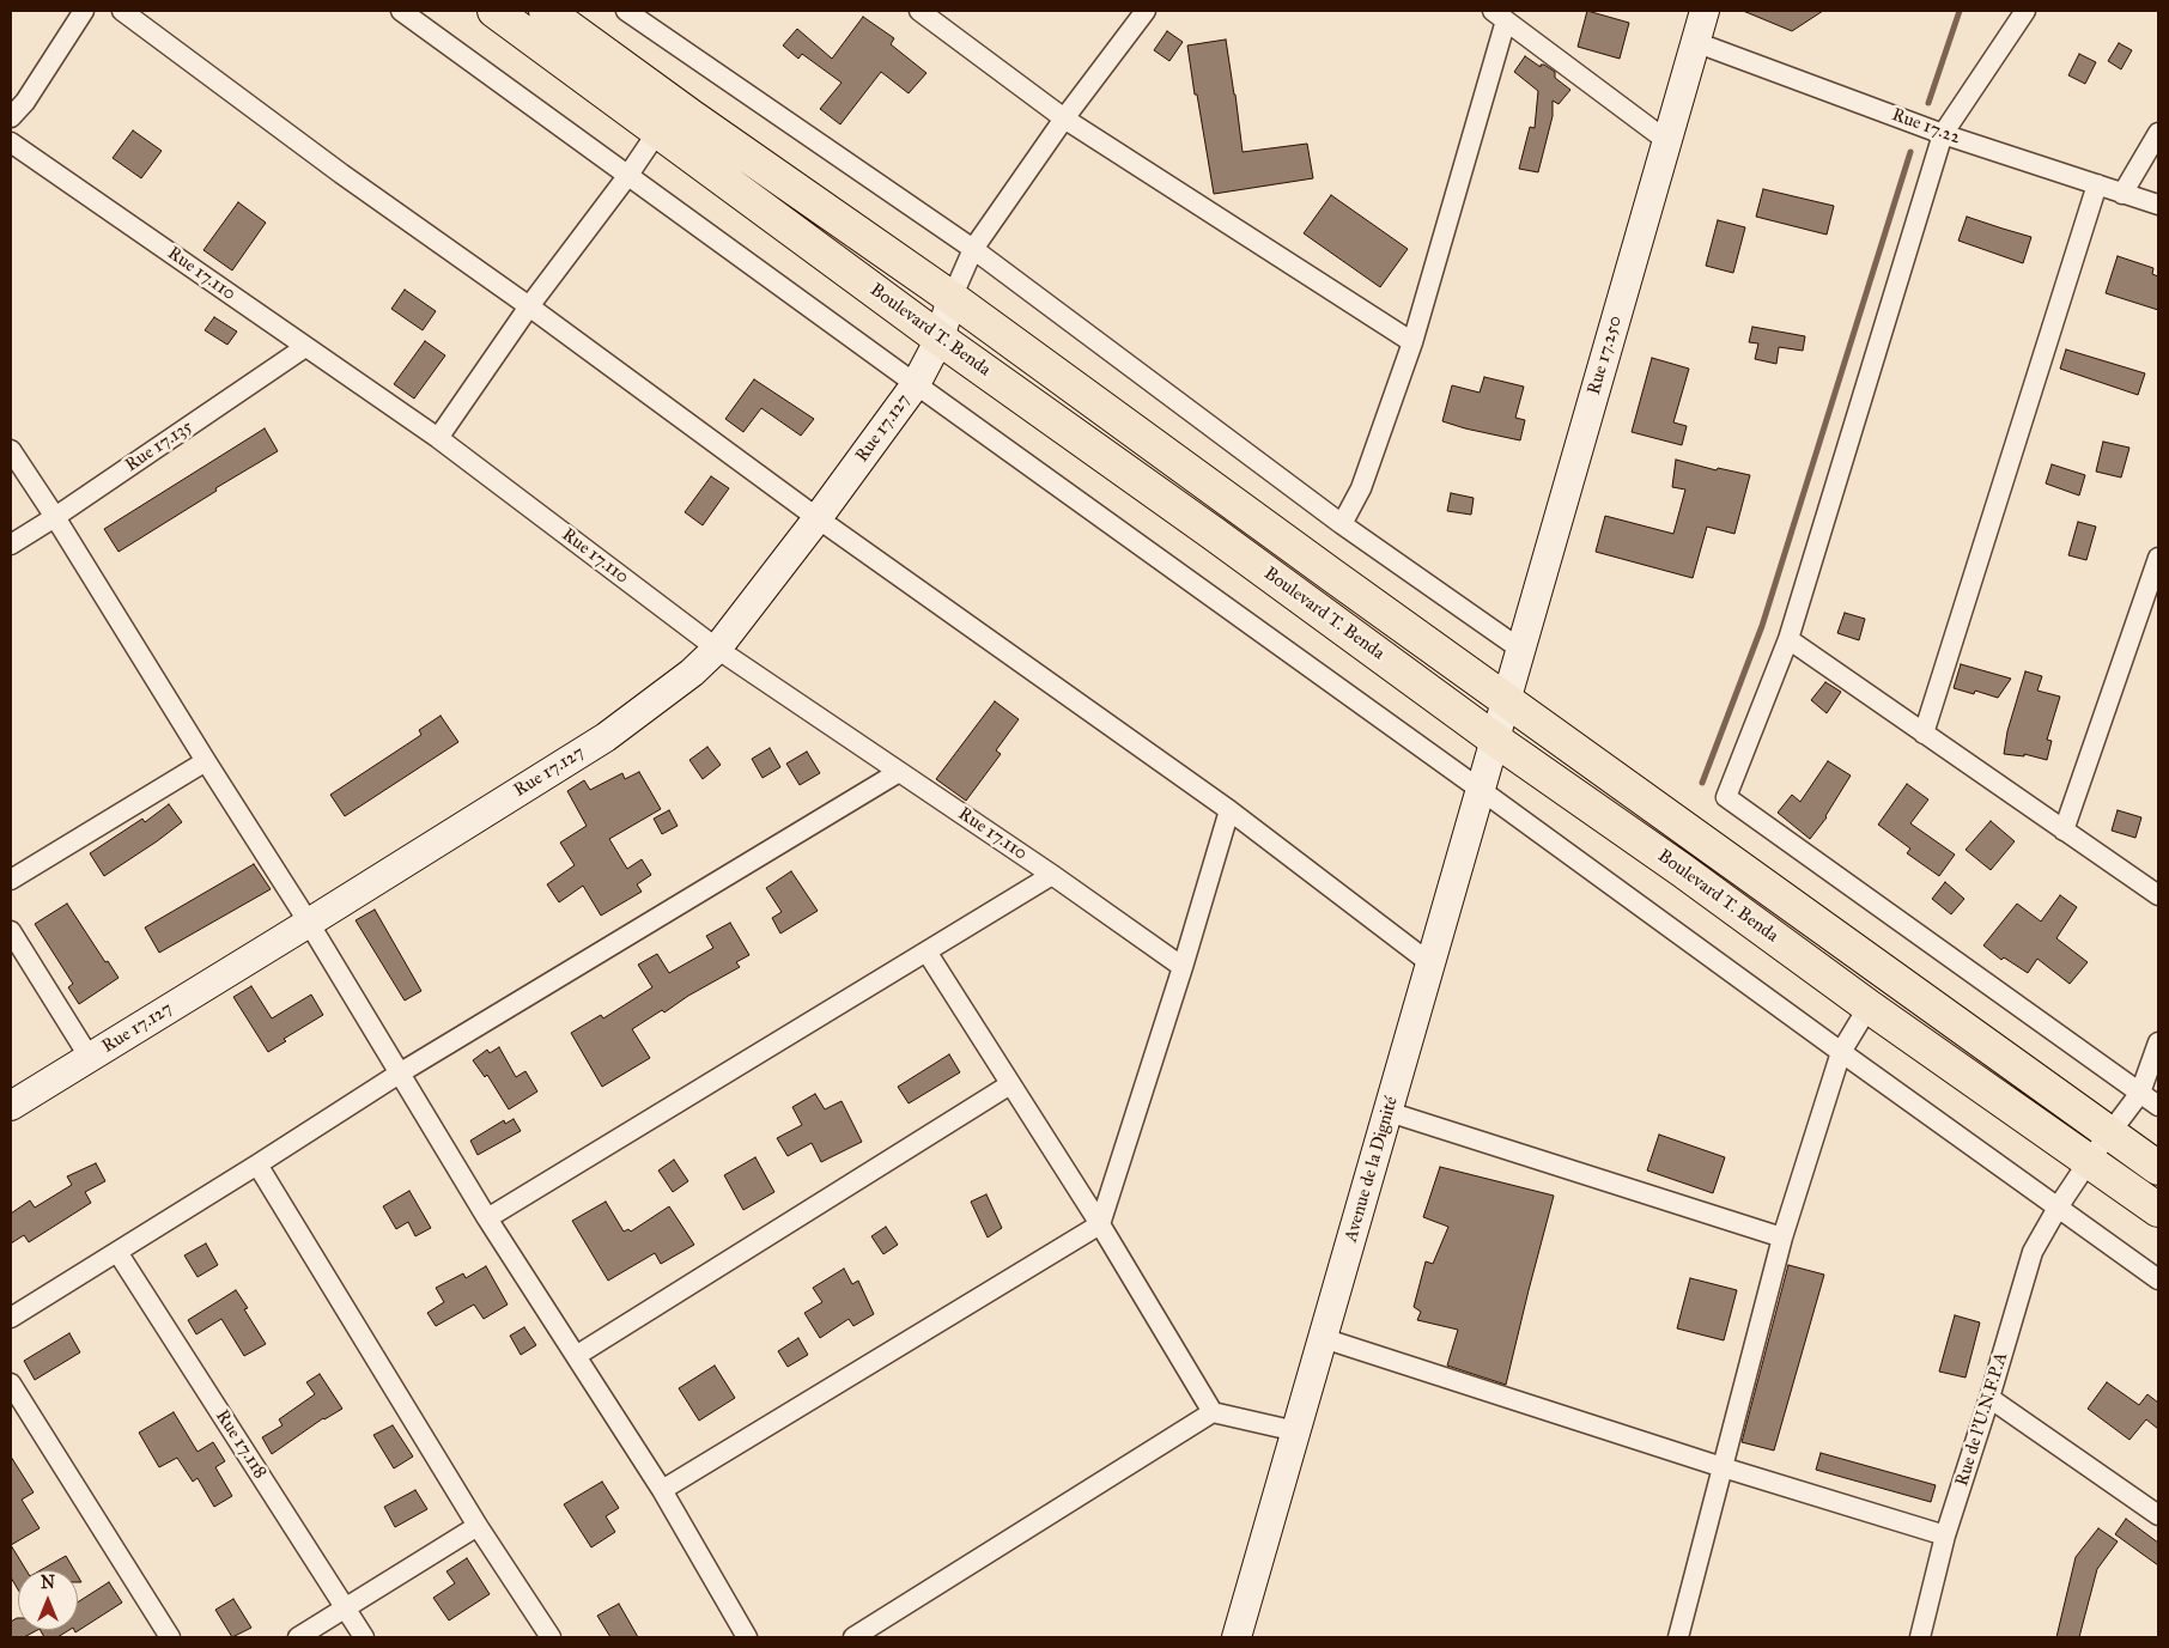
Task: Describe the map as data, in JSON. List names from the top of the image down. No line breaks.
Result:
{"streets":{"highway":["Boulevard T. Benda"],"street":["Rue 17.22","Rue 17.110","Rue 17.250","Rue 17.127","Rue 17.135","Avenue de la Dignité","Rue de l'U.N.F.P.A","Rue 17.118"]},"crossings":[["Rue 17.22","Rue 17.250"],["Rue 17.110","Rue 17.127"],["Rue 17.110","Rue 17.135"],["Boulevard T. Benda","Rue 17.250"],["Boulevard T. Benda","Rue 17.127"],["Boulevard T. Benda","Avenue de la Dignité"],["Boulevard T. Benda","Rue de l'U.N.F.P.A"],["Rue 17.250","Avenue de la Dignité"]],"north":"top"}
